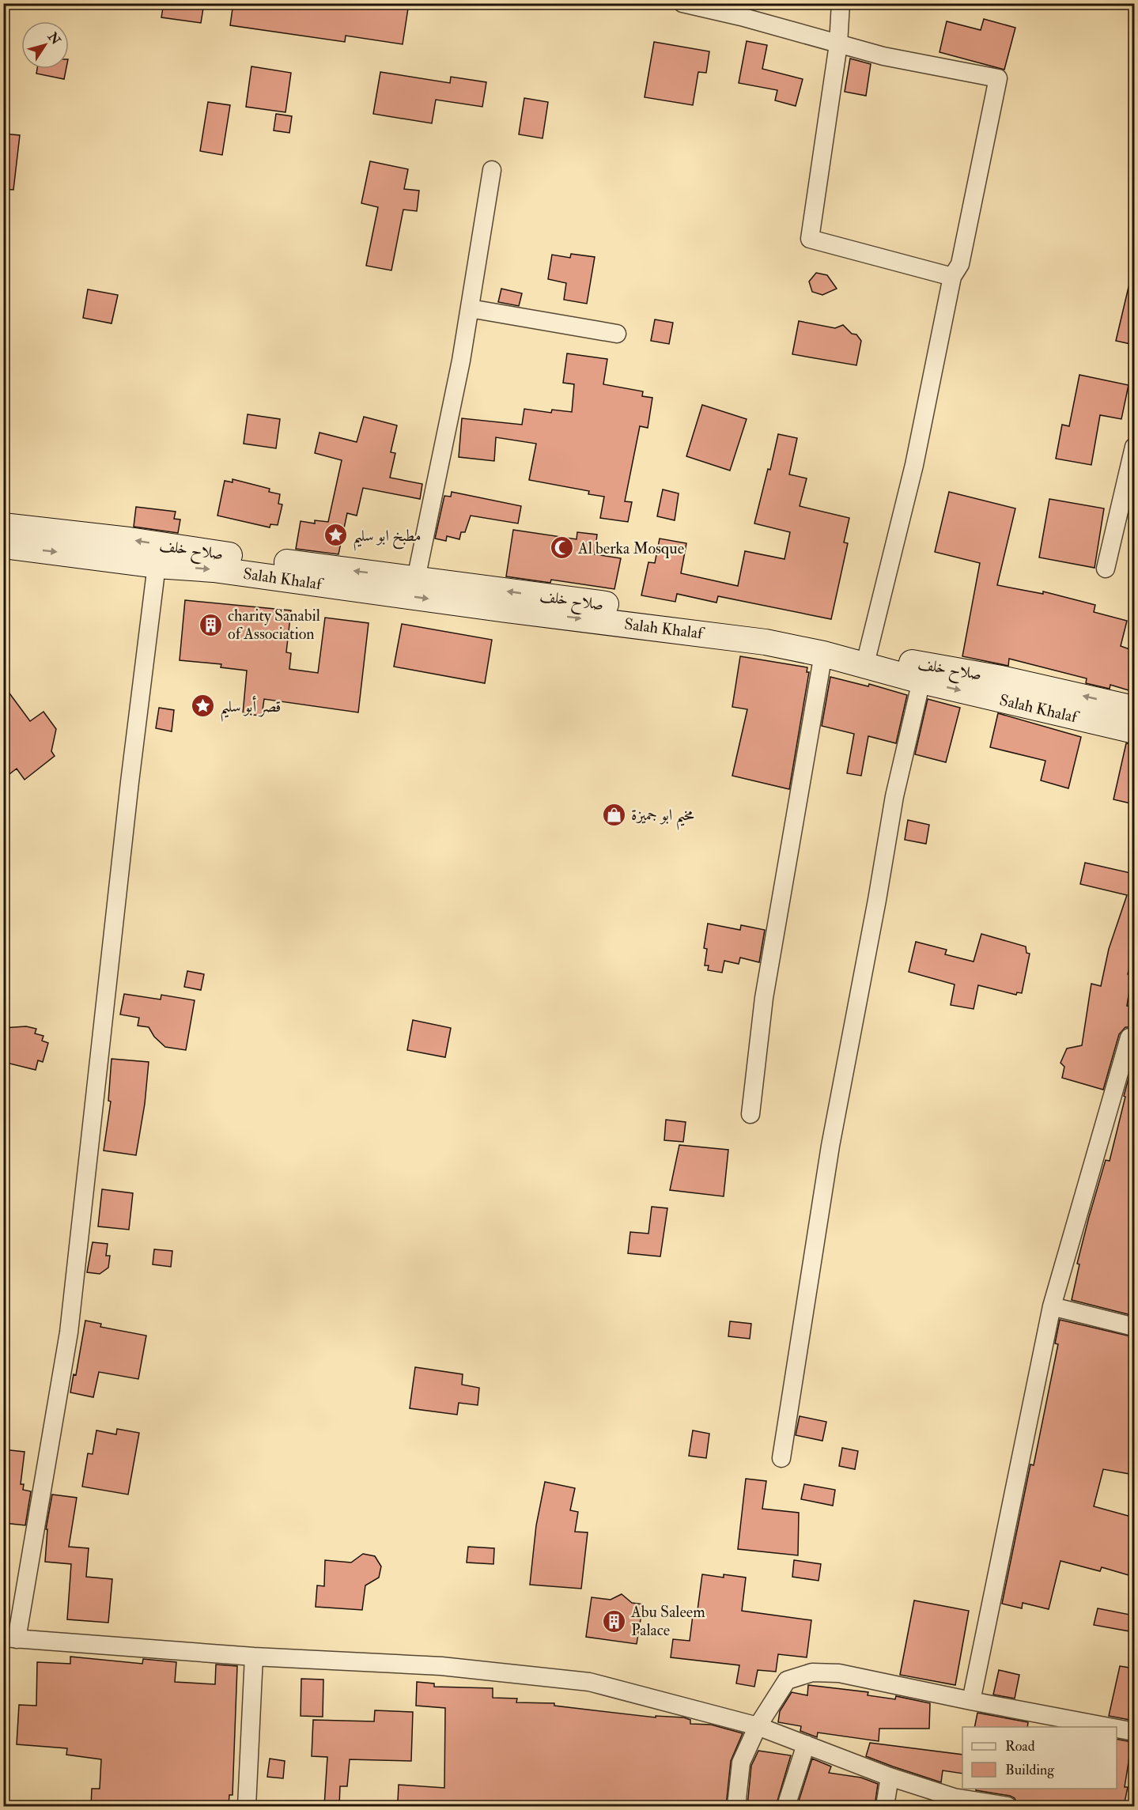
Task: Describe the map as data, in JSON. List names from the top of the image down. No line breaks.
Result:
{"streets":{"main road":["صلاح خلف","Salah Khalaf"]},"crossings":[["صلاح خلف","Salah Khalaf"]],"one_way":["Salah Khalaf"],"places":{"place":["مطبخ ابو سليم","قصر أبو سليم"],"mosque":["Al berka Mosque"],"building":["charity Sanabil of Association","Abu Saleem Palace"],"shop":["مخيم ابو جميزة"]},"legend":["Road","Building"],"north":"top right"}
